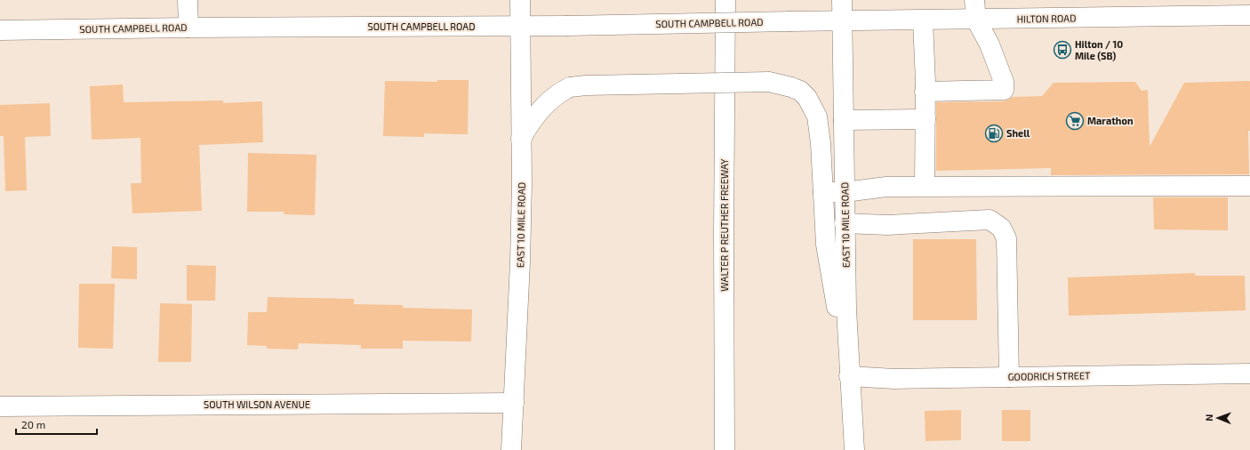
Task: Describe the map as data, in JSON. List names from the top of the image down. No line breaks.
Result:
{"streets":{"main road":["HILTON ROAD","SOUTH CAMPBELL ROAD","EAST 10 MILE ROAD","WALTER P REUTHER FREEWAY","GOODRICH STREET","SOUTH WILSON AVENUE"]},"crossings":[["HILTON ROAD","SOUTH CAMPBELL ROAD"],["HILTON ROAD","EAST 10 MILE ROAD"],["SOUTH CAMPBELL ROAD","EAST 10 MILE ROAD"],["EAST 10 MILE ROAD","GOODRICH STREET"],["EAST 10 MILE ROAD","SOUTH WILSON AVENUE"]],"places":{"bus stop":["Hilton / 10 Mile (SB)"],"supermarket":["Marathon"],"fuel station":["Shell"]},"scale_bar":"20 m","north":"left"}
